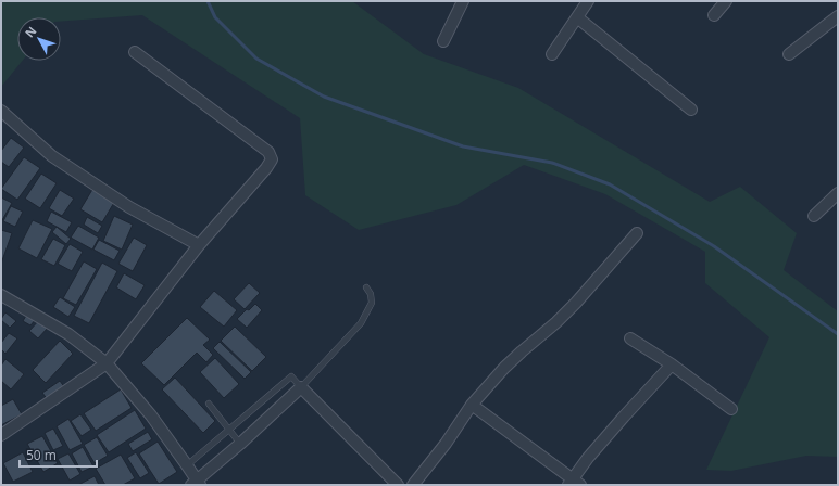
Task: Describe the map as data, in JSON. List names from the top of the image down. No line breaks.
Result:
{"scale_bar":"50 m","north":"top left"}
